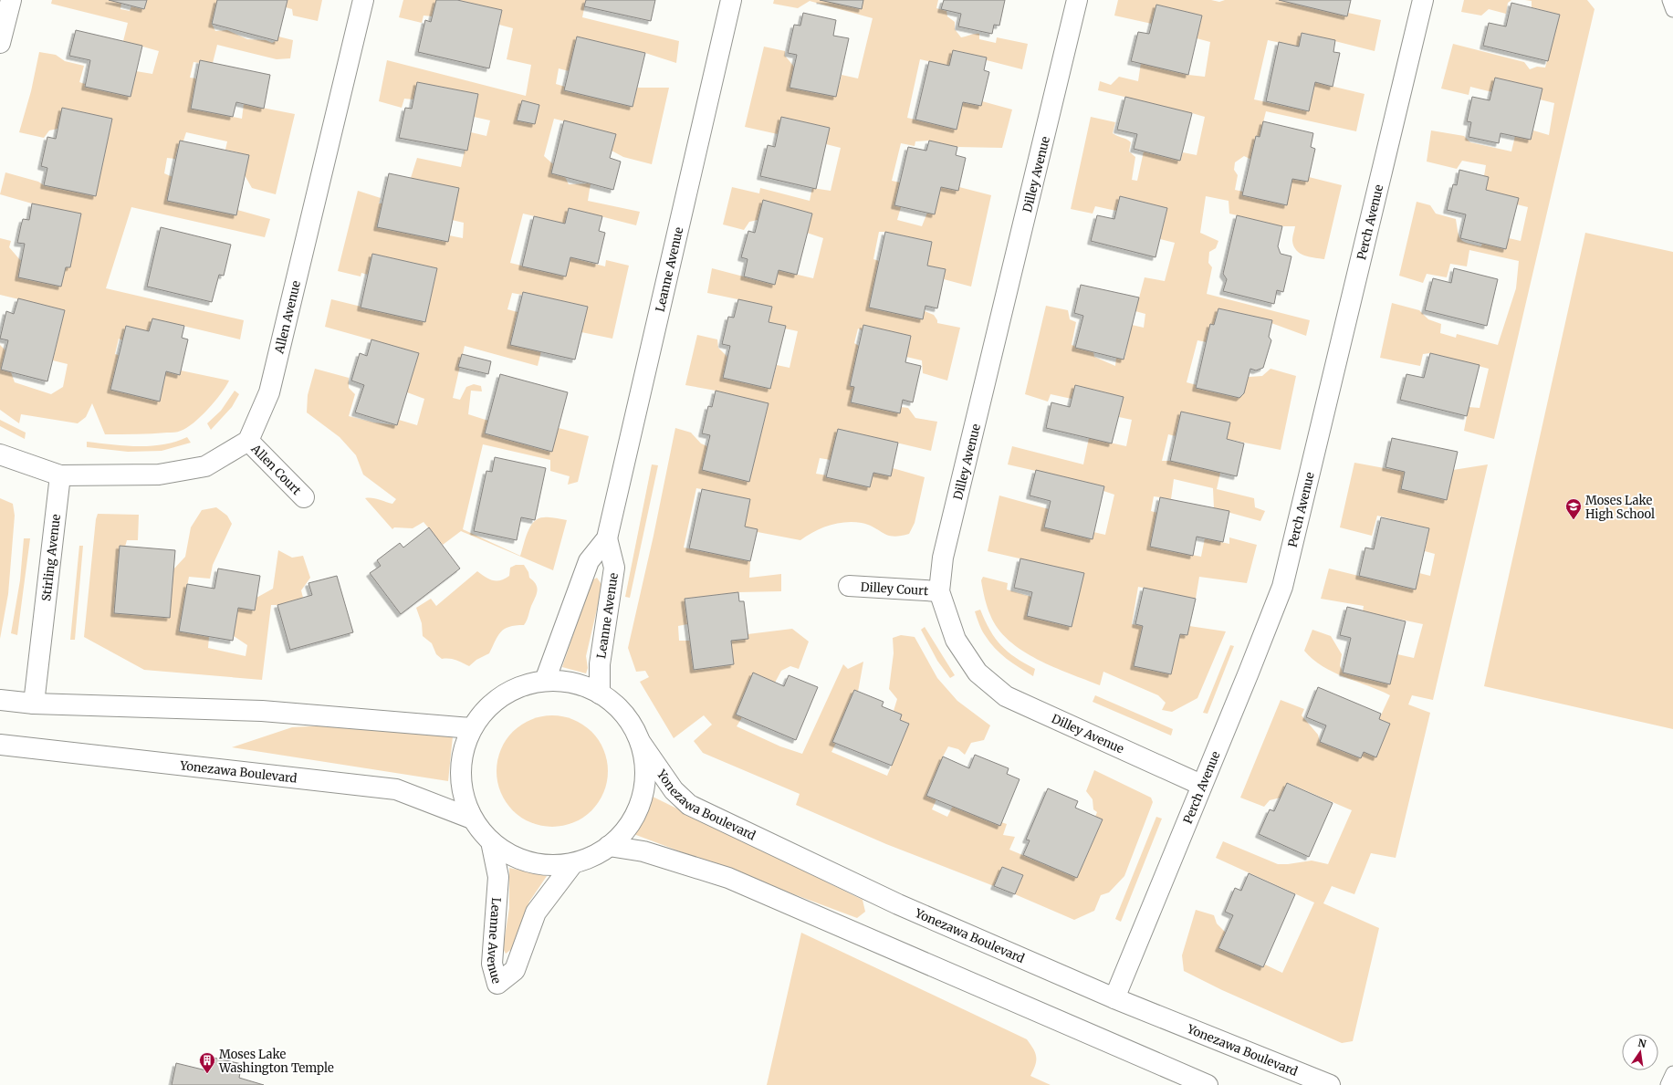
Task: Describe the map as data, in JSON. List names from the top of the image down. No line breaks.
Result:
{"streets":{"street":["Dilley Avenue","Perch Avenue","Leanne Avenue","Allen Avenue","Allen Court","Stirling Avenue","Dilley Court","Yonezawa Boulevard"]},"crossings":[["Dilley Avenue","Perch Avenue"],["Dilley Avenue","Dilley Court"],["Perch Avenue","Yonezawa Boulevard"],["Allen Avenue","Allen Court"]],"places":{"school or university":["Moses Lake High School"],"building":["Moses Lake Washington Temple"]},"north":"top"}
